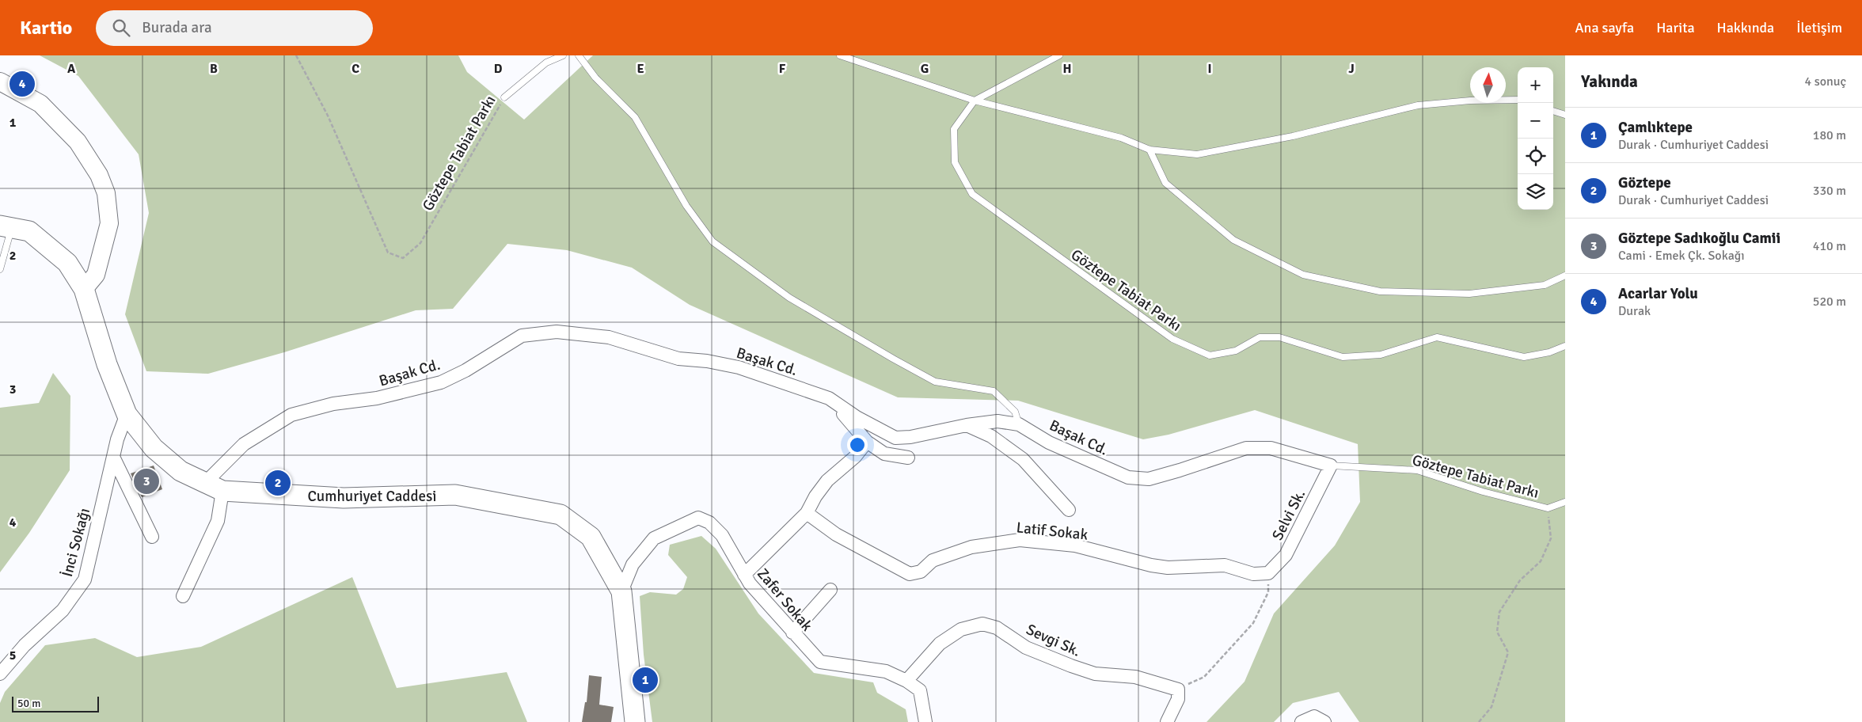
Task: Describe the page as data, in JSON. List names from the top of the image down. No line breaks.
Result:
{"streets":{"main road":["Cumhuriyet Caddesi"],"street":["Başak Cd.","Selvi Sk.","Latif Sokak","İnci Sokağı","Zafer Sokak","Sevgi Sk."],"lane":["Göztepe Tabiat Parkı"]},"crossings":[["Göztepe Tabiat Parkı","Başak Cd."],["Göztepe Tabiat Parkı","Selvi Sk."],["Başak Cd.","Cumhuriyet Caddesi"],["Başak Cd.","Selvi Sk."],["Cumhuriyet Caddesi","İnci Sokağı"],["Cumhuriyet Caddesi","Zafer Sokak"],["Selvi Sk.","Latif Sokak"],["Zafer Sokak","Sevgi Sk."]],"scale_bar":"50 m","north":"top","page":{"header":"Kartio","search":"Burada ara","nav":["Ana sayfa","Harita","Hakkında","İletişim"],"heading":["Yakında","4 sonuç"],"map_buttons":["+","−"],"pins":["4","3","2","1"],"list":[{"mark":"1","name":"Çamlıktepe","note":"Durak · Cumhuriyet Caddesi","value":"180 m"},{"mark":"2","name":"Göztepe","note":"Durak · Cumhuriyet Caddesi","value":"330 m"},{"mark":"3","name":"Göztepe Sadıkoğlu Camii","note":"Cami · Emek Çk. Sokağı","value":"410 m"},{"mark":"4","name":"Acarlar Yolu","note":"Durak","value":"520 m"}],"scale":"50 m"},"grid":{"columns":["A","B","C","D","E","F","G","H","I","J"],"rows":["1","2","3","4","5"]}}
